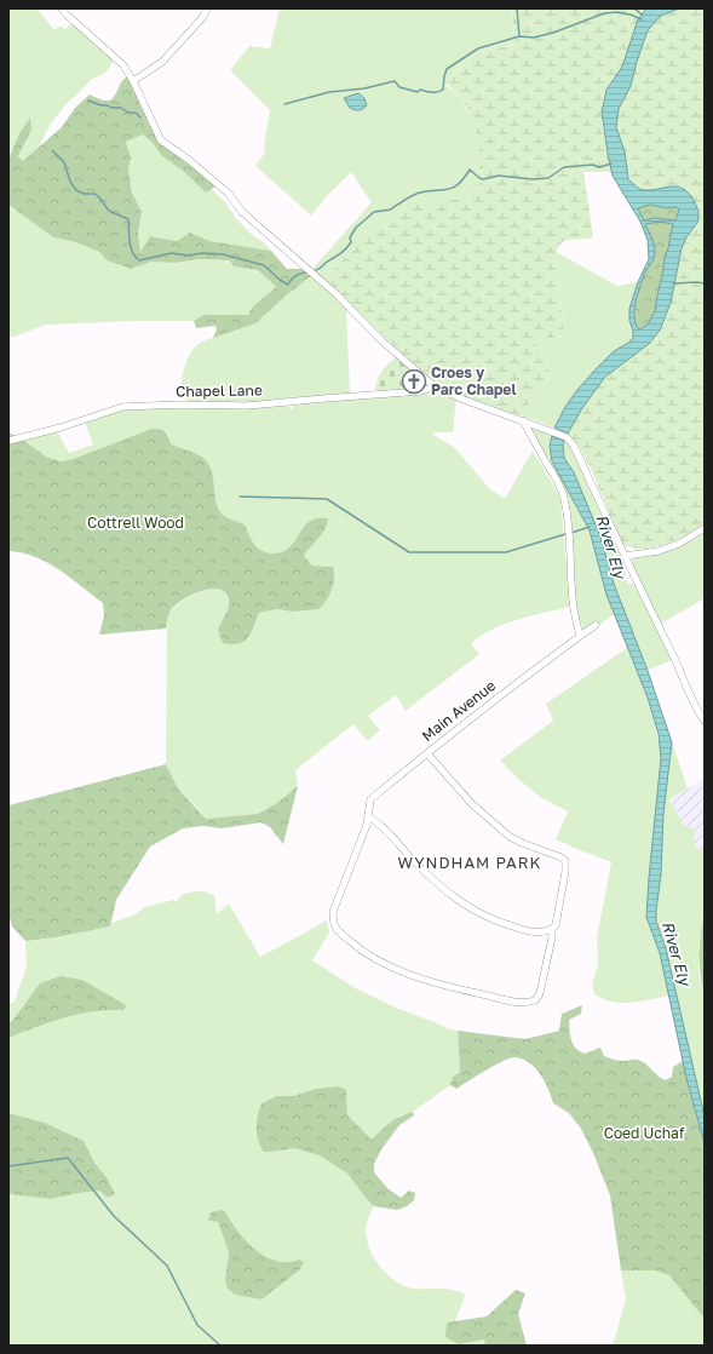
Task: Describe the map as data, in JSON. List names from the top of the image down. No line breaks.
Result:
{"streets":{"street":["Chapel Lane","Main Avenue"]},"districts":["WYNDHAM PARK"],"water":["River Ely"],"parks":["Cottrell Wood","Coed Uchaf"],"places":{"church":["Croes y Parc Chapel"]}}
